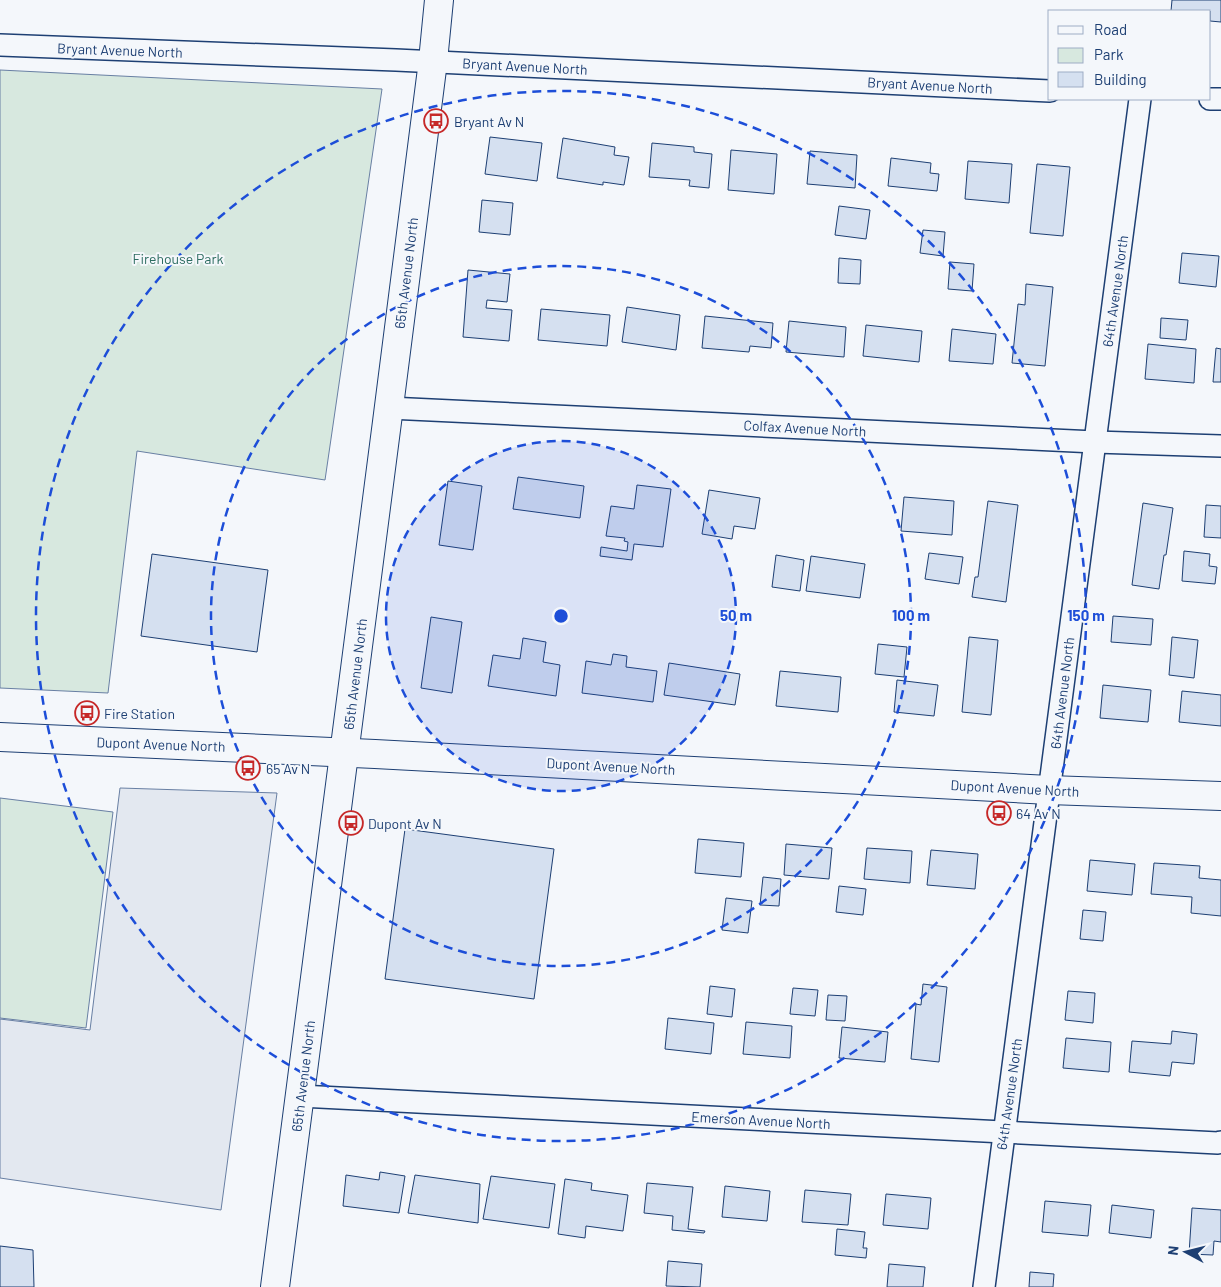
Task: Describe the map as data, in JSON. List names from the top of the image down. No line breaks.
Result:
{"streets":{"street":["Bryant Avenue North","65th Avenue North","64th Avenue North","Colfax Avenue North","Dupont Avenue North","Emerson Avenue North"]},"crossings":[["Bryant Avenue North","65th Avenue North"],["65th Avenue North","Colfax Avenue North"],["65th Avenue North","Dupont Avenue North"],["65th Avenue North","Emerson Avenue North"],["64th Avenue North","Colfax Avenue North"],["64th Avenue North","Dupont Avenue North"],["64th Avenue North","Emerson Avenue North"]],"parks":["Firehouse Park"],"places":{"bus stop":["Bryant Av N","Fire Station","65 Av N","64 Av N","Dupont Av N"]},"legend":["Road","Park","Building"],"north":"left","rings":["50 m","100 m","150 m"]}
